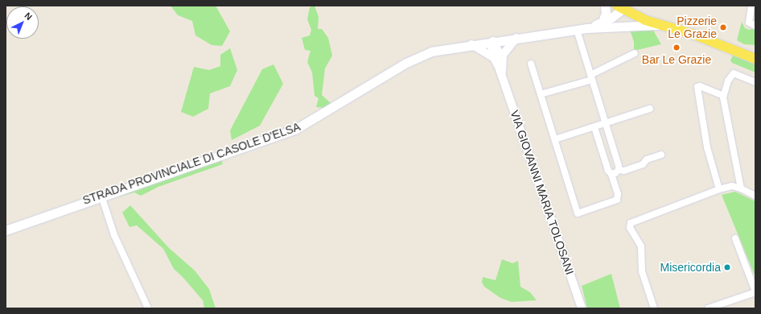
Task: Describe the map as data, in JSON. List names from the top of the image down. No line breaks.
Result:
{"streets":{"main road":["STRADA PROVINCIALE DI CASOLE D'ELSA"],"street":["VIA GIOVANNI MARIA TOLOSANI"]},"crossings":[["STRADA PROVINCIALE DI CASOLE D'ELSA","VIA GIOVANNI MARIA TOLOSANI"]],"places":["Pizzerie Le Grazie","Bar Le Grazie","Misericordia"],"north":"top right"}
